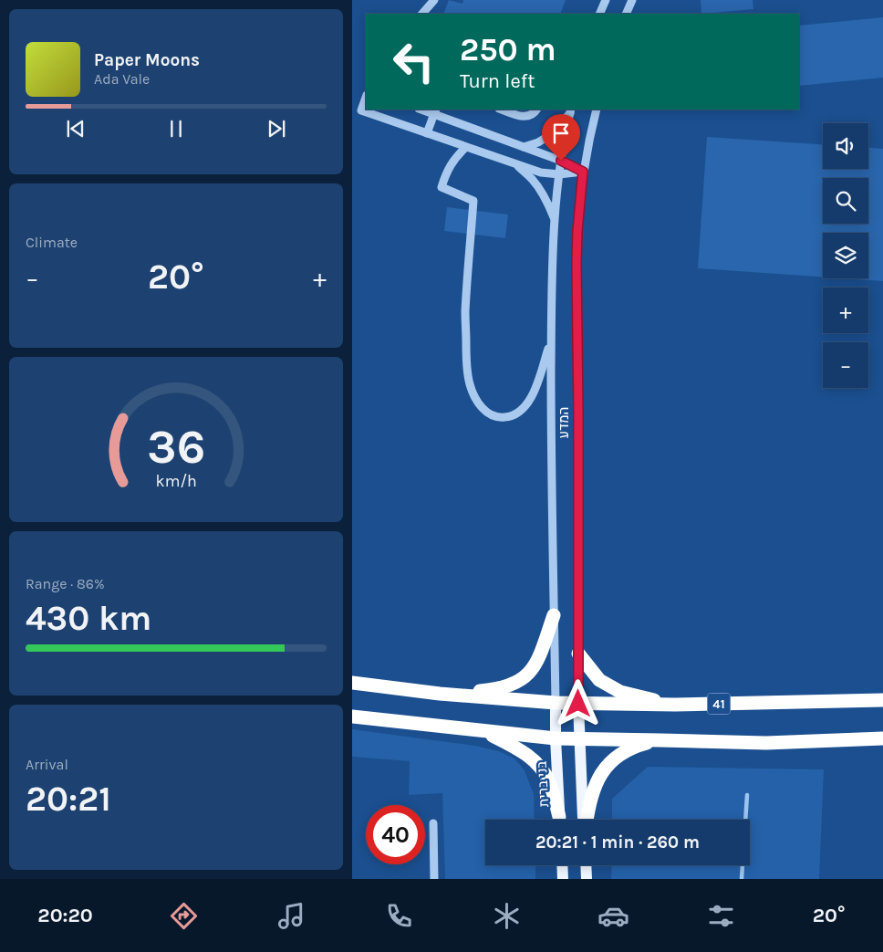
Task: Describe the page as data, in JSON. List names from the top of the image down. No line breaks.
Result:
{"streets":{"highway":["41"],"main road":["המדע","בני ברית"]},"crossings":[["המדע","41"],["המדע","בני ברית"],["41","בני ברית"]],"page":{"turn":["250 m","Turn left"],"song":["Paper Moons","Ada Vale"],"map_buttons":["+","−"],"tile":["Climate",["Range · 86%","430 km"],["Arrival","20:21"]],"heat":["−","20°","+"],"limit":"40","trip":"20:21 · 1 min · 260 m","tabs":["20:20","20°"],"gauge":["36","km/h"]}}
